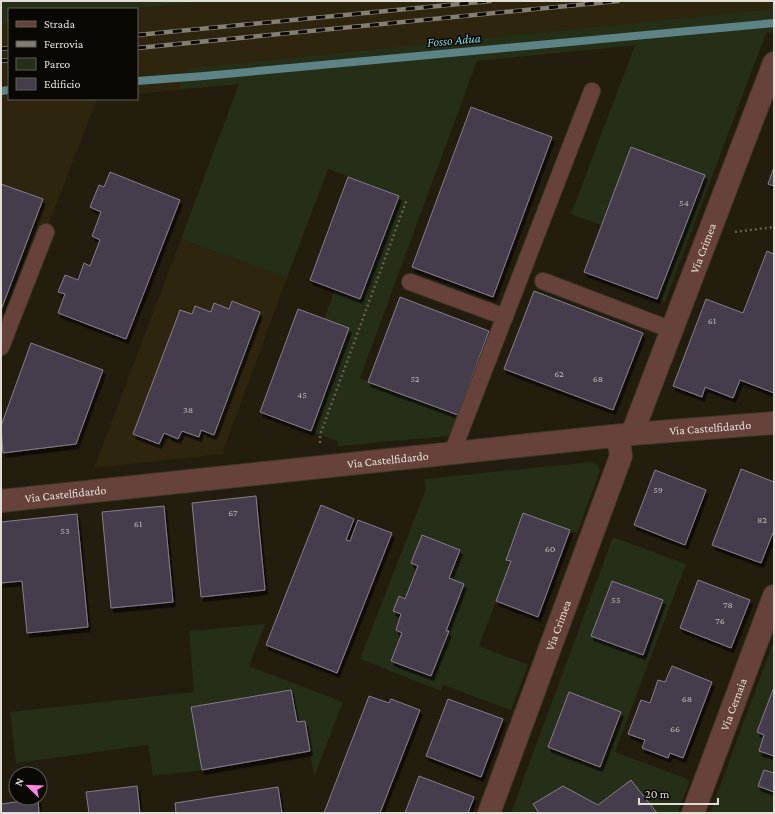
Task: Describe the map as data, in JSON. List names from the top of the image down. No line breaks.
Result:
{"streets":{"street":["Via Crimea","Via Castelfidardo","Via Cernaia"]},"crossings":[["Via Crimea","Via Castelfidardo"]],"water":["Fosso Adua"],"house_numbers":["54","61","62","52","68","45","38","59","67","82","61","53","60","55","78","76","68","66"],"legend":["Strada","Ferrovia","Parco","Edificio"],"scale_bar":"20 m","north":"top left"}
